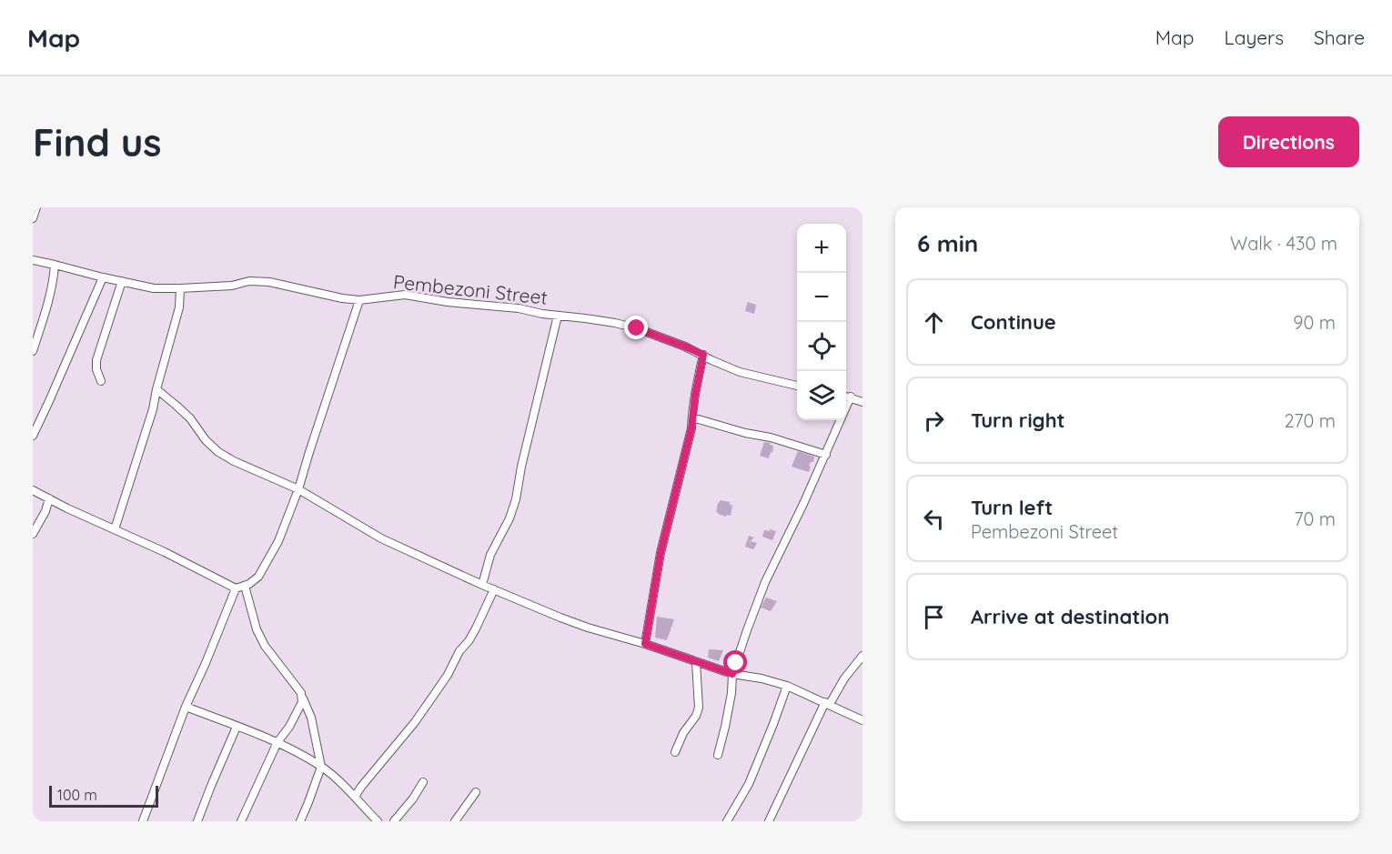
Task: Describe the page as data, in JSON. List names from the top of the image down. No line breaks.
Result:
{"streets":{"street":["Pembezoni Street"]},"scale_bar":"100 m","page":{"header":"Map","nav":["Map","Layers","Share"],"buttons":"Directions","title":"Find us","heading":["6 min","Walk · 430 m"],"map_buttons":["+","−"],"list":[["Continue","90 m"],["Turn right","270 m"],["Turn left","Pembezoni Street","70 m"],"Arrive at destination"],"scale":"100 m"}}
